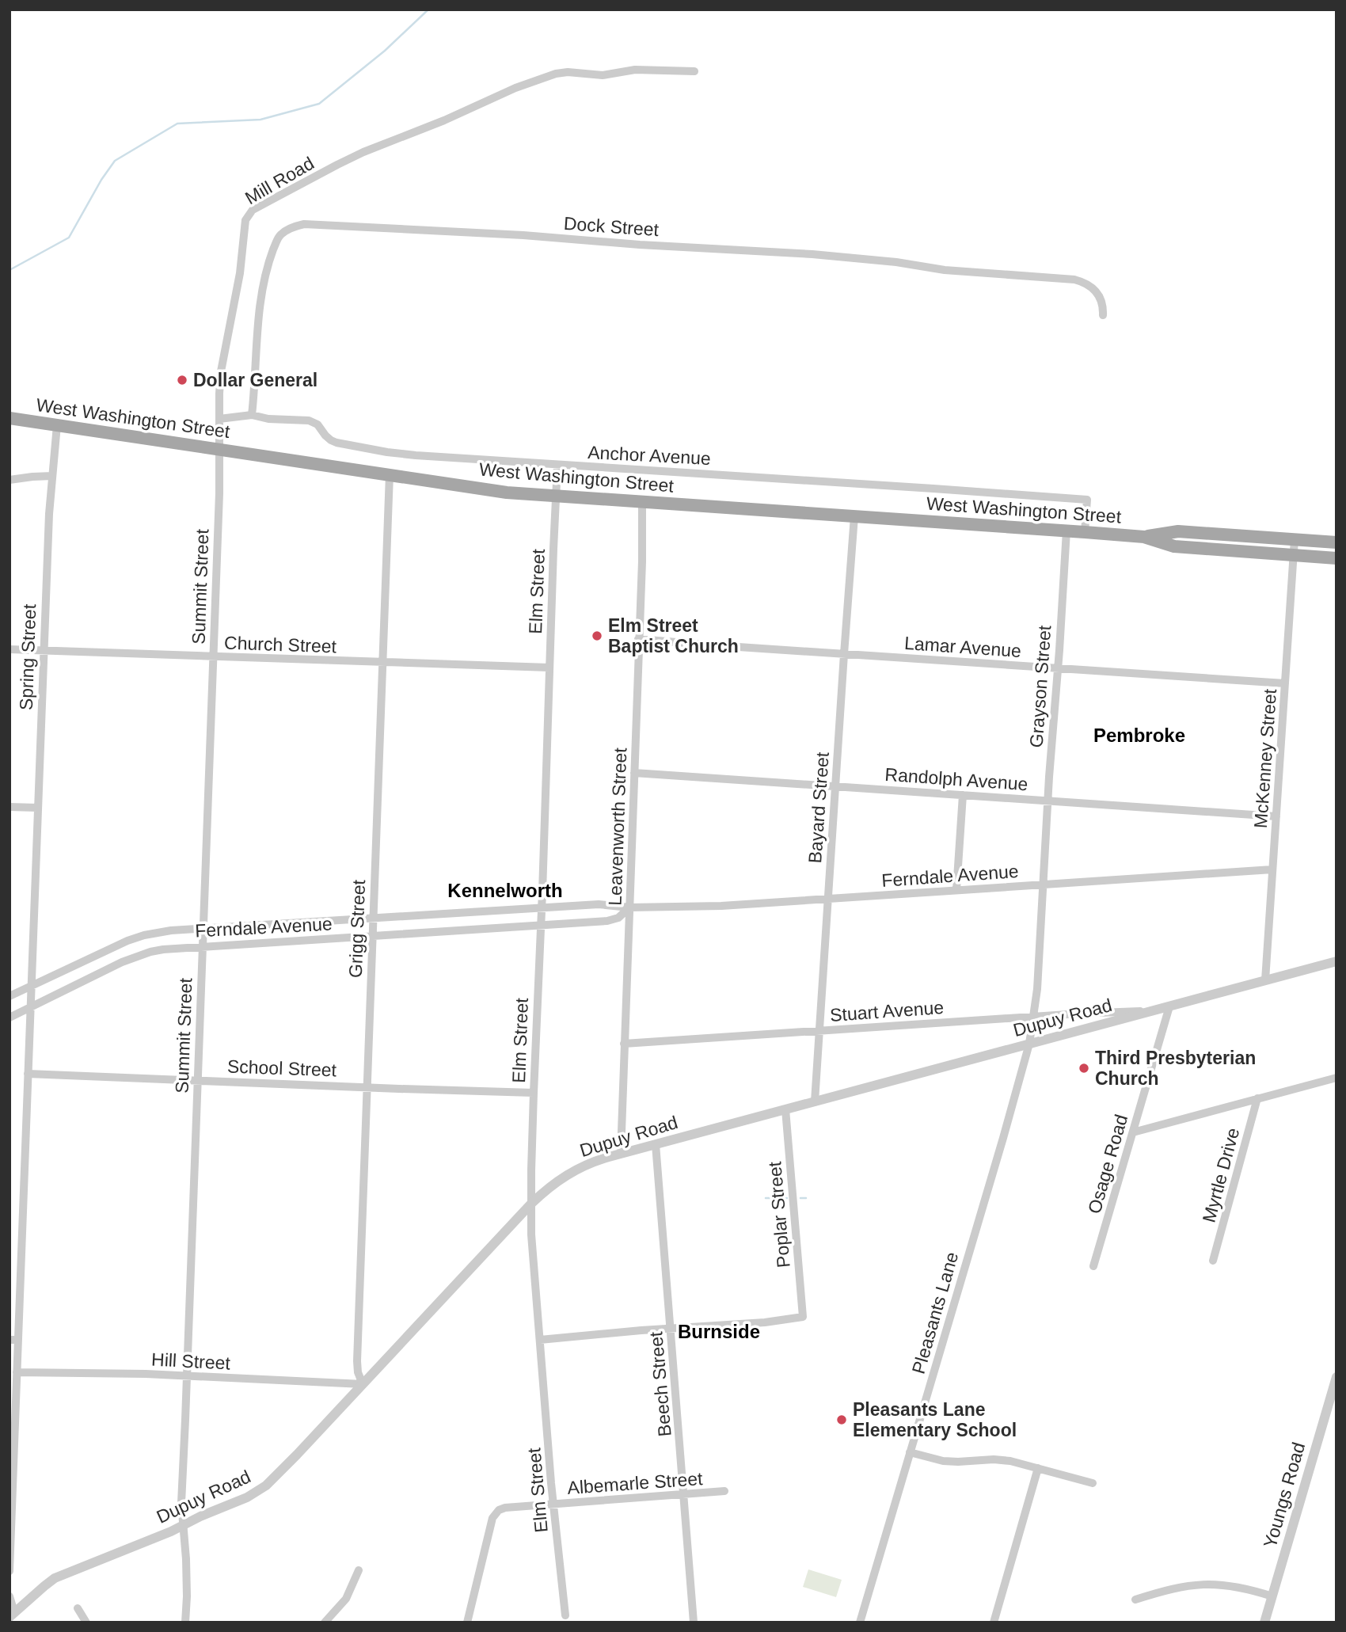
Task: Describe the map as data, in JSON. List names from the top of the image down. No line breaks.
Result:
{"streets":{"main road":["West Washington Street"],"street":["Mill Road","Dock Street","Anchor Avenue","Summit Street","Elm Street","Church Street","Lamar Avenue","Spring Street","Grayson Street","McKenney Street","Randolph Avenue","Bayard Street","Leavenworth Street","Ferndale Avenue","Grigg Street","Stuart Avenue","Dupuy Road","School Street","Osage Road","Myrtle Drive","Poplar Street","Pleasants Lane","Hill Street","Beech Street","Albemarle Street","Youngs Road"]},"crossings":[["Mill Road","West Washington Street"],["Mill Road","Anchor Avenue"],["Mill Road","Summit Street"],["Dock Street","Anchor Avenue"],["West Washington Street","Anchor Avenue"],["West Washington Street","Summit Street"],["West Washington Street","Elm Street"],["West Washington Street","Spring Street"],["West Washington Street","Grayson Street"],["West Washington Street","McKenney Street"],["West Washington Street","Bayard Street"],["West Washington Street","Leavenworth Street"],["West Washington Street","Grigg Street"],["Anchor Avenue","Elm Street"],["Summit Street","Church Street"],["Summit Street","Ferndale Avenue"],["Summit Street","Dupuy Road"],["Summit Street","School Street"],["Summit Street","Hill Street"],["Elm Street","Church Street"],["Elm Street","Ferndale Avenue"],["Elm Street","Dupuy Road"],["Elm Street","School Street"],["Elm Street","Albemarle Street"],["Church Street","Spring Street"],["Church Street","Grigg Street"],["Lamar Avenue","Grayson Street"],["Lamar Avenue","McKenney Street"],["Lamar Avenue","Bayard Street"],["Lamar Avenue","Leavenworth Street"],["Spring Street","Ferndale Avenue"],["Spring Street","School Street"],["Spring Street","Hill Street"],["Grayson Street","Randolph Avenue"],["Grayson Street","Ferndale Avenue"],["Grayson Street","Stuart Avenue"],["Grayson Street","Dupuy Road"],["Grayson Street","Pleasants Lane"],["McKenney Street","Randolph Avenue"],["McKenney Street","Ferndale Avenue"],["McKenney Street","Dupuy Road"],["Randolph Avenue","Bayard Street"],["Randolph Avenue","Leavenworth Street"],["Bayard Street","Ferndale Avenue"],["Bayard Street","Stuart Avenue"],["Bayard Street","Dupuy Road"],["Leavenworth Street","Ferndale Avenue"],["Leavenworth Street","Stuart Avenue"],["Leavenworth Street","Dupuy Road"],["Ferndale Avenue","Grigg Street"],["Grigg Street","Dupuy Road"],["Grigg Street","School Street"],["Grigg Street","Hill Street"],["Stuart Avenue","Dupuy Road"],["Dupuy Road","Osage Road"],["Dupuy Road","Poplar Street"],["Dupuy Road","Pleasants Lane"],["Dupuy Road","Hill Street"],["Dupuy Road","Beech Street"],["Poplar Street","Beech Street"],["Beech Street","Albemarle Street"]],"districts":["Pembroke","Kennelworth","Burnside"],"places":["Dollar General","Elm Street Baptist Church","Third Presbyterian Church","Pleasants Lane Elementary School"]}
